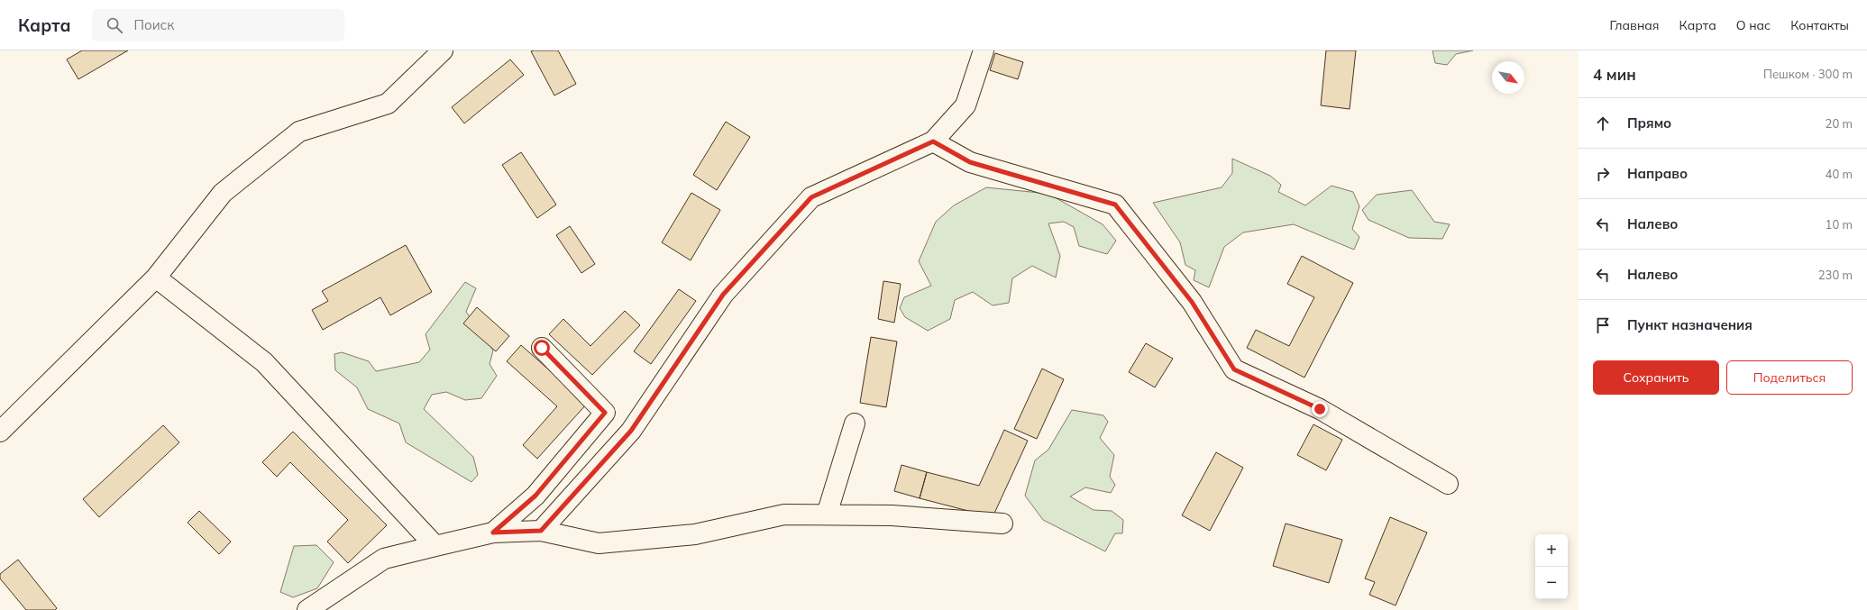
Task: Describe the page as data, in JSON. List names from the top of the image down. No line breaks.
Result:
{"north":"bottom right","page":{"header":"Карта","search":"Поиск","nav":["Главная","Карта","О нас","Контакты"],"heading":["4 мин","Пешком · 300 m"],"list":[["Прямо","20 m"],["Направо","40 m"],["Налево","10 m"],["Налево","230 m"],"Пункт назначения"],"buttons":["Сохранить","Поделиться"],"map_buttons":["+","−"]}}
